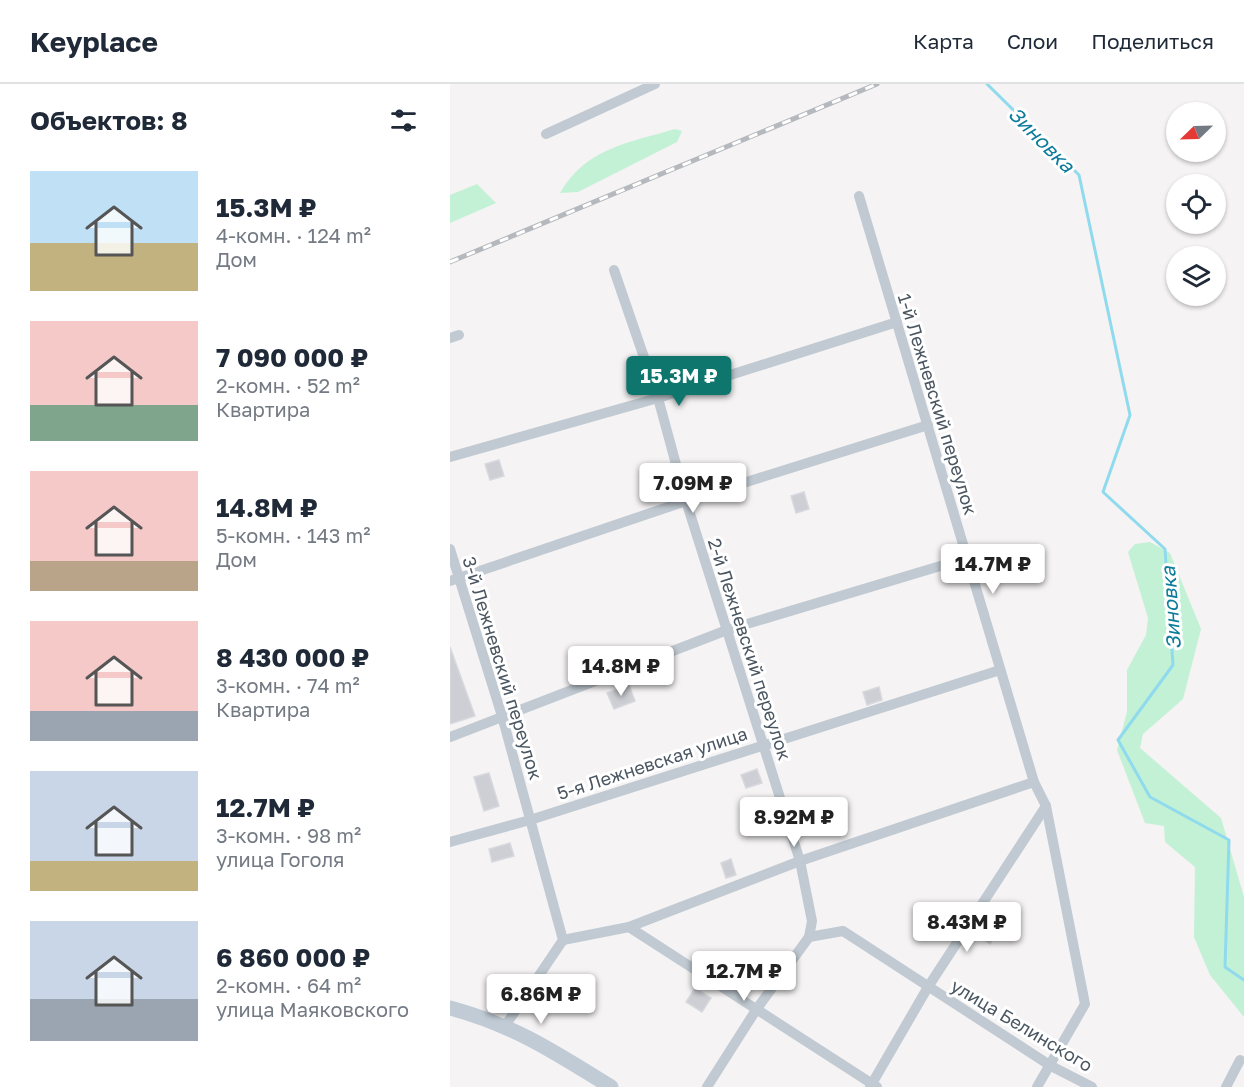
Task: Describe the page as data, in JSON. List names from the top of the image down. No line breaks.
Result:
{"streets":{"street":["1-й Лежневский переулок","2-й Лежневский переулок","3-й Лежневский переулок","5-я Лежневская улица","улица Белинского"]},"crossings":[["1-й Лежневский переулок","5-я Лежневская улица"],["1-й Лежневский переулок","улица Белинского"],["2-й Лежневский переулок","5-я Лежневская улица"],["2-й Лежневский переулок","улица Белинского"],["3-й Лежневский переулок","5-я Лежневская улица"]],"water":["Зиновка"],"north":"bottom left","page":{"header":"Keyplace","nav":["Карта","Слои","Поделиться"],"heading":"Объектов: 8","list":[{"name":"15.3M ₽","note":"4-комн. · 124 m² · Дом"},{"name":"7 090 000 ₽","note":"2-комн. · 52 m² · Квартира"},{"name":"14.8M ₽","note":"5-комн. · 143 m² · Дом"},{"name":"8 430 000 ₽","note":"3-комн. · 74 m² · Квартира"},{"name":"12.7M ₽","note":"3-комн. · 98 m² · улица Гоголя"},{"name":"6 860 000 ₽","note":"2-комн. · 64 m² · улица Маяковского"}],"price":["15.3M ₽","7.09M ₽","14.7M ₽","14.8M ₽","8.92M ₽","8.43M ₽","12.7M ₽","6.86M ₽"]}}
